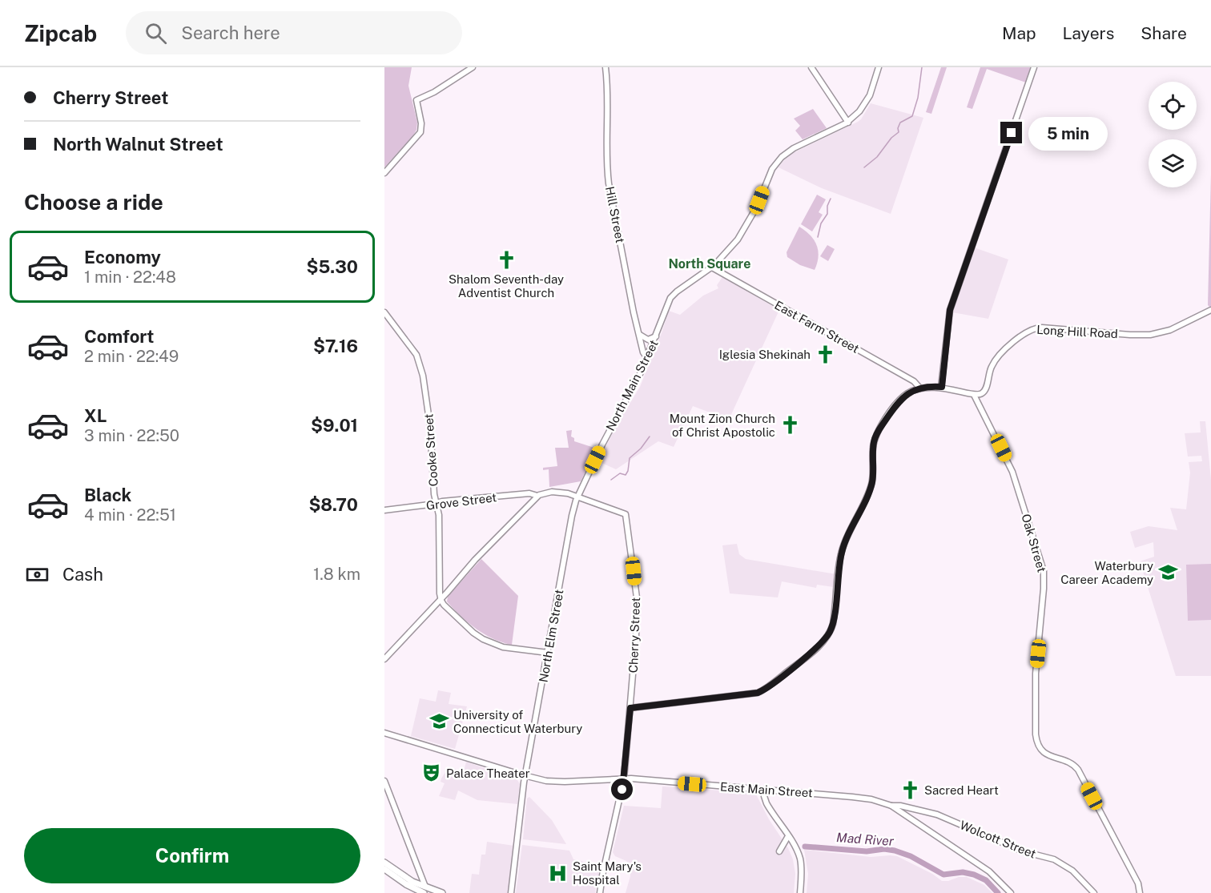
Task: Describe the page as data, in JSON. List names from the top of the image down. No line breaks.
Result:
{"streets":{"main road":["Hill Street","East Farm Street","Long Hill Road","North Main Street","Cooke Street","Grove Street","Oak Street","Cherry Street","North Elm Street","East Main Street","Wolcott Street"]},"crossings":[["Hill Street","North Main Street"],["East Farm Street","North Main Street"],["Long Hill Road","Oak Street"],["North Main Street","Cherry Street"],["North Main Street","North Elm Street"],["Cooke Street","Grove Street"],["Cherry Street","North Elm Street"],["Cherry Street","East Main Street"],["North Elm Street","East Main Street"],["East Main Street","Wolcott Street"]],"districts":["North Square"],"water":["Mad River"],"places":{"church":["Shalom Seventh-day Adventist Church","Iglesia Shekinah","Mount Zion Church of Christ Apostolic","Sacred Heart"],"school or university":["Waterbury Career Academy","University of Connecticut Waterbury"],"theatre":["Palace Theater"],"hospital":["Saint Mary's Hospital"]},"page":{"header":"Zipcab","search":"Search here","nav":["Map","Layers","Share"],"banner":["Cherry Street","North Walnut Street"],"bubble":"5 min","heading":"Choose a ride","list":[{"name":"Economy","note":"1 min · 22:48","value":"$5.30"},{"name":"Comfort","note":"2 min · 22:49","value":"$7.16"},{"name":"XL","note":"3 min · 22:50","value":"$9.01"},{"name":"Black","note":"4 min · 22:51","value":"$8.70"}],"pay":["Cash","1.8 km"],"buttons":"Confirm"}}
